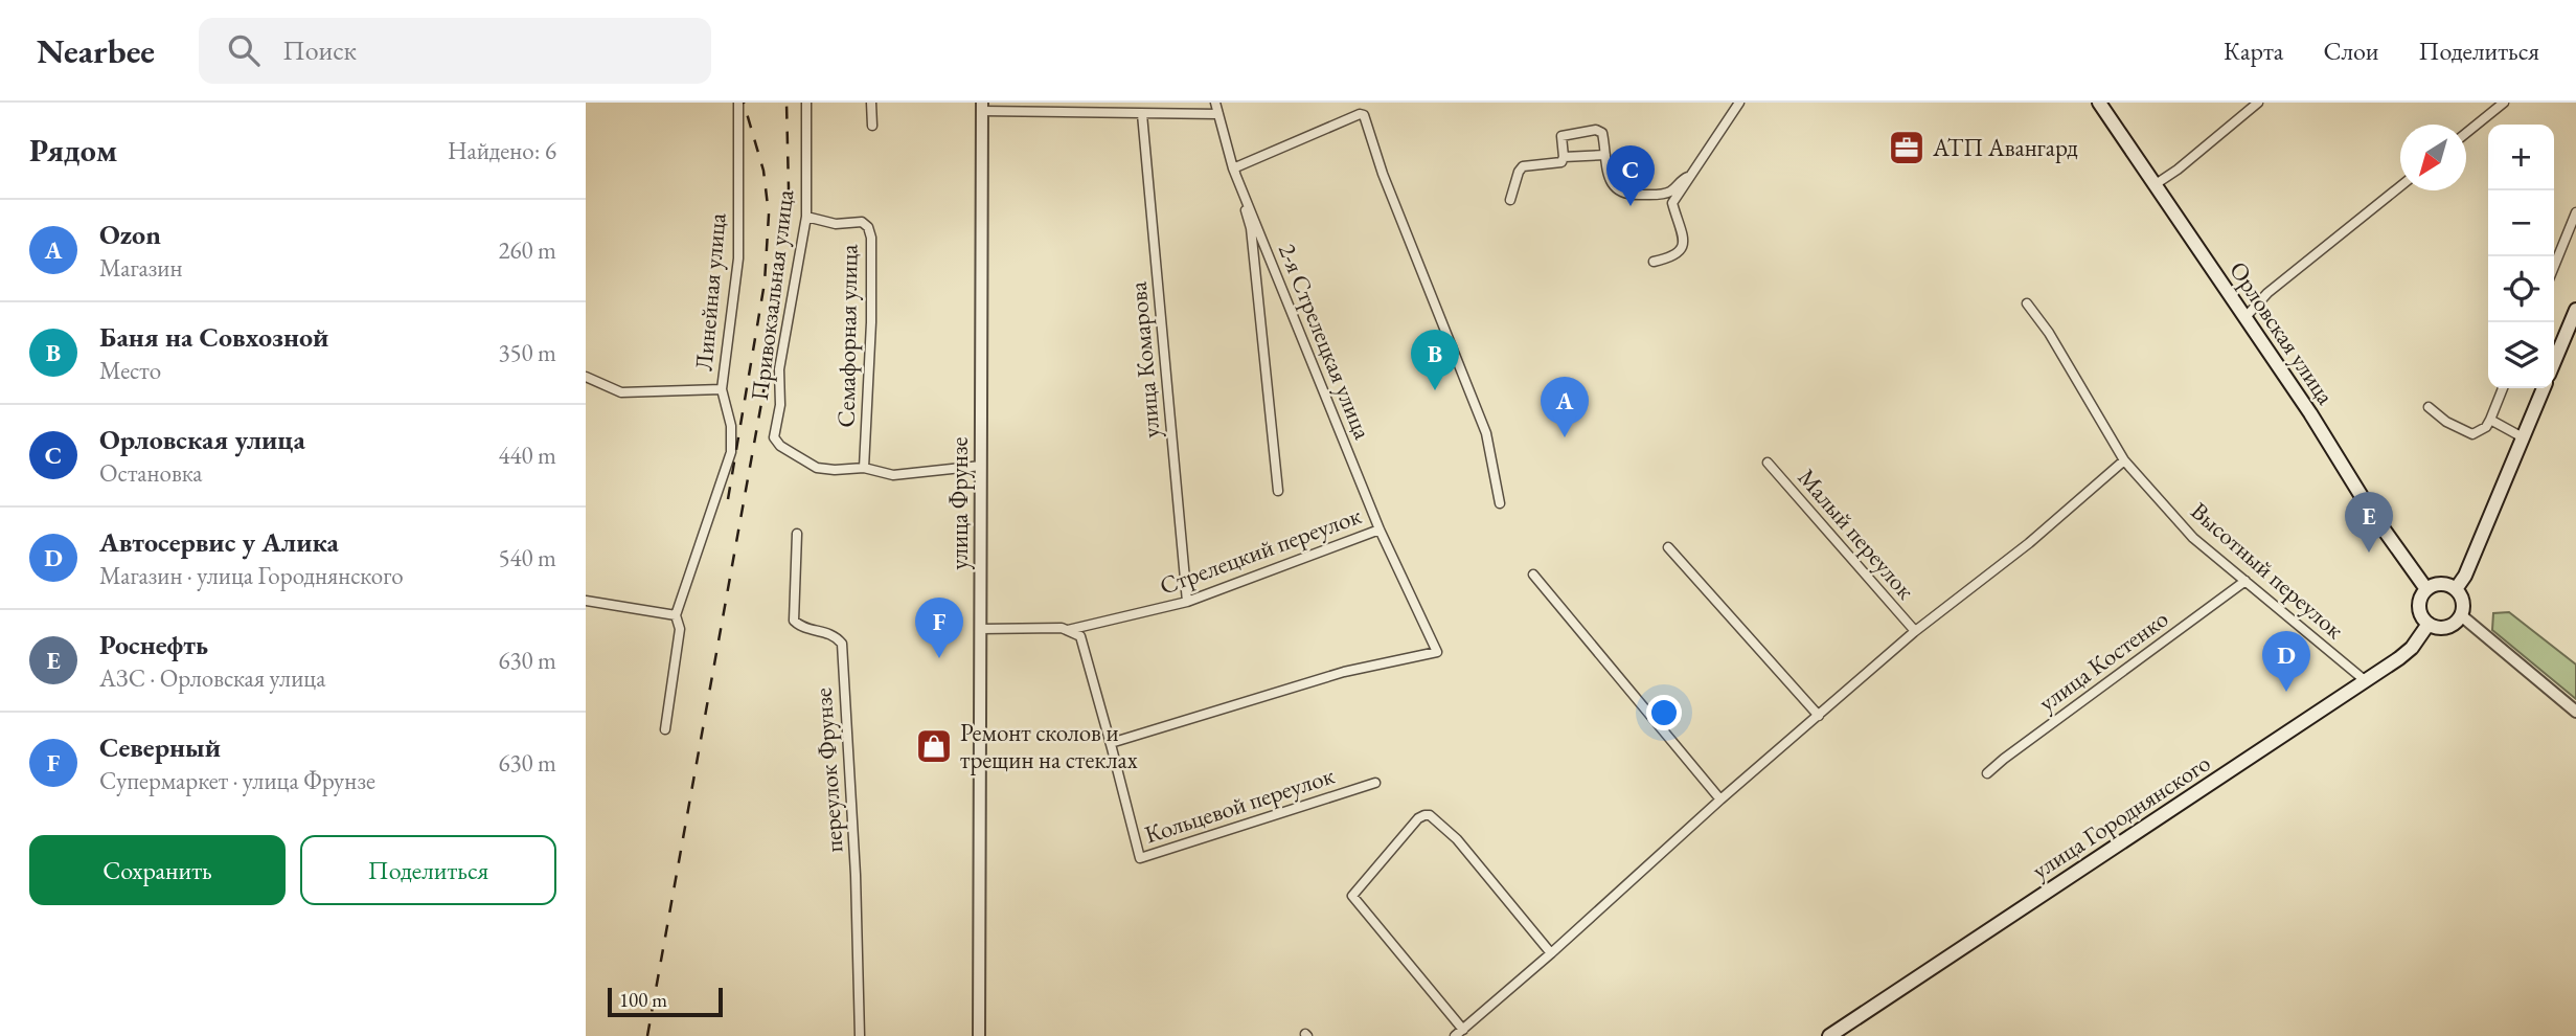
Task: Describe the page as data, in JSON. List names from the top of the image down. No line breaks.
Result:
{"streets":{"main road":["Орловская улица","улица Городнянского"],"street":["Линейная улица","Привокзальная улица","Семафорная улица","2-я Стрелецкая улица","улица Комарова","улица Фрунзе","Малый переулок","Стрелецкий переулок","Высотный переулок","улица Костенко","переулок Фрунзе","Кольцевой переулок"]},"crossings":[["Привокзальная улица","Семафорная улица"],["Орловская улица","улица Городнянского"],["2-я Стрелецкая улица","Стрелецкий переулок"],["2-я Стрелецкая улица","Кольцевой переулок"],["улица Комарова","Стрелецкий переулок"],["Стрелецкий переулок","Кольцевой переулок"],["Высотный переулок","улица Костенко"],["Высотный переулок","улица Городнянского"]],"places":{"office":["АТП Авангард"],"shop":["Ремонт сколов и трещин на стеклах"]},"scale_bar":"100 m","north":"bottom left","page":{"header":"Nearbee","search":"Поиск","nav":["Карта","Слои","Поделиться"],"heading":["Рядом","Найдено: 6"],"map_buttons":["+","−"],"pins":["C","B","A","E","F","D"],"list":[{"mark":"A","name":"Ozon","note":"Магазин","value":"260 m"},{"mark":"B","name":"Баня на Совхозной","note":"Место","value":"350 m"},{"mark":"C","name":"Орловская улица","note":"Остановка","value":"440 m"},{"mark":"D","name":"Автосервис у Алика","note":"Магазин · улица Городнянского","value":"540 m"},{"mark":"E","name":"Роснефть","note":"АЗС · Орловская улица","value":"630 m"},{"mark":"F","name":"Северный","note":"Супермаркет · улица Фрунзе","value":"630 m"}],"buttons":["Сохранить","Поделиться"],"scale":"100 m"}}
